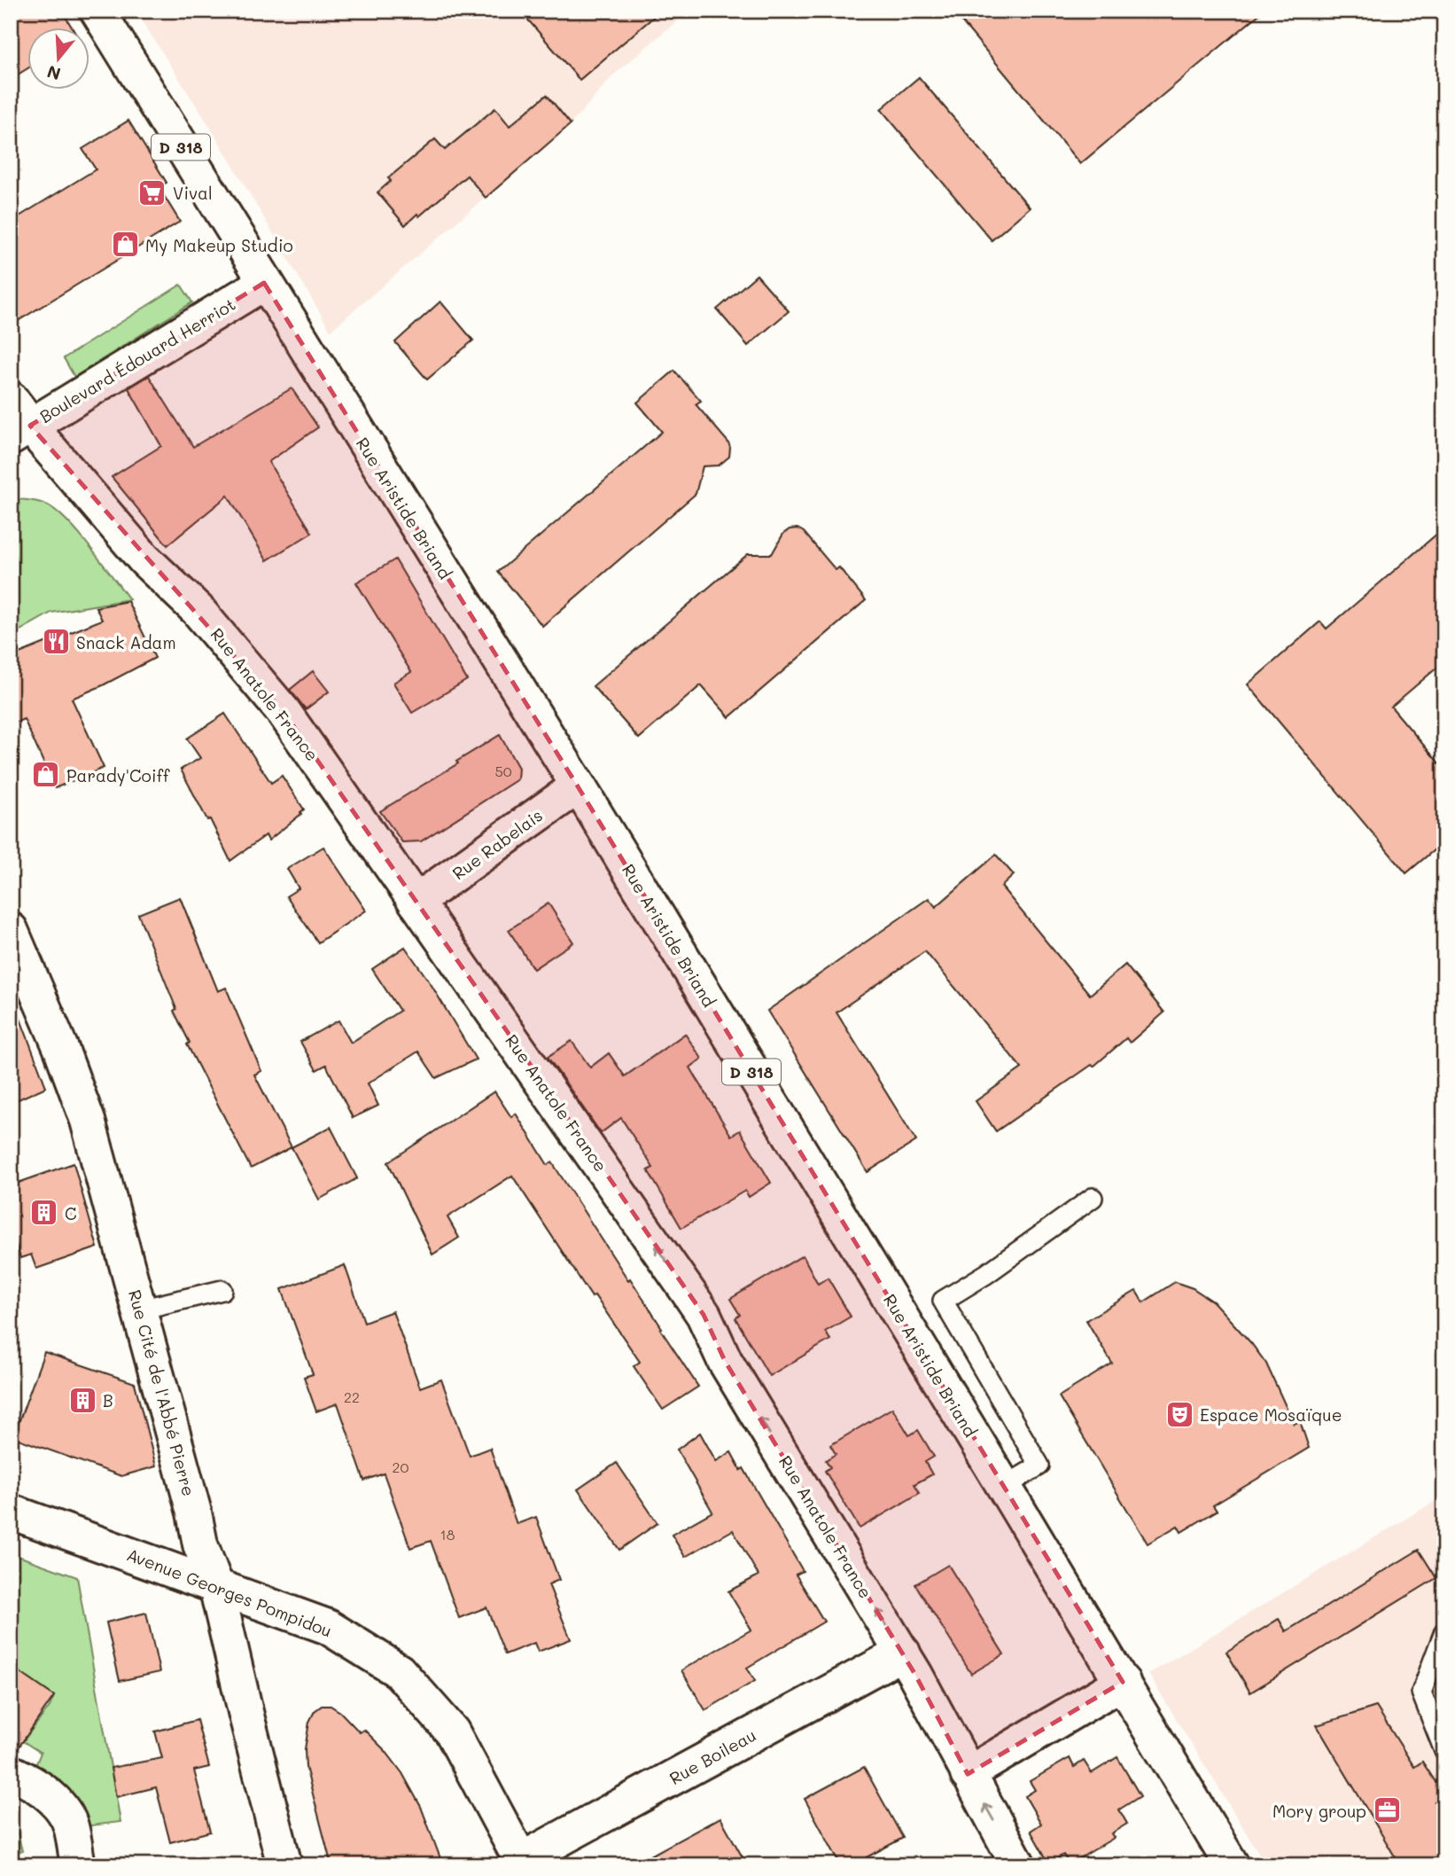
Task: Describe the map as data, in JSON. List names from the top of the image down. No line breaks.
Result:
{"streets":{"street":["D 318","Boulevard Édouard Herriot","Rue Aristide Briand","Rue Anatole France","Rue Rabelais","Rue Cité de l'Abbé Pierre","Avenue Georges Pompidou","Rue Boileau"]},"crossings":[["Boulevard Édouard Herriot","Rue Aristide Briand"],["Boulevard Édouard Herriot","Rue Anatole France"],["Rue Aristide Briand","Rue Rabelais"],["Rue Anatole France","Rue Rabelais"],["Rue Anatole France","Rue Boileau"],["Rue Cité de l'Abbé Pierre","Avenue Georges Pompidou"],["Avenue Georges Pompidou","Rue Boileau"]],"one_way":["Rue Anatole France"],"places":{"supermarket":["Vival"],"shop":["My Makeup Studio","Parady'Coiff"],"restaurant":["Snack Adam"],"building":["C","B"],"theatre":["Espace Mosaïque"],"office":["Mory group"]},"house_numbers":["50","22","20","18"],"north":"bottom"}
